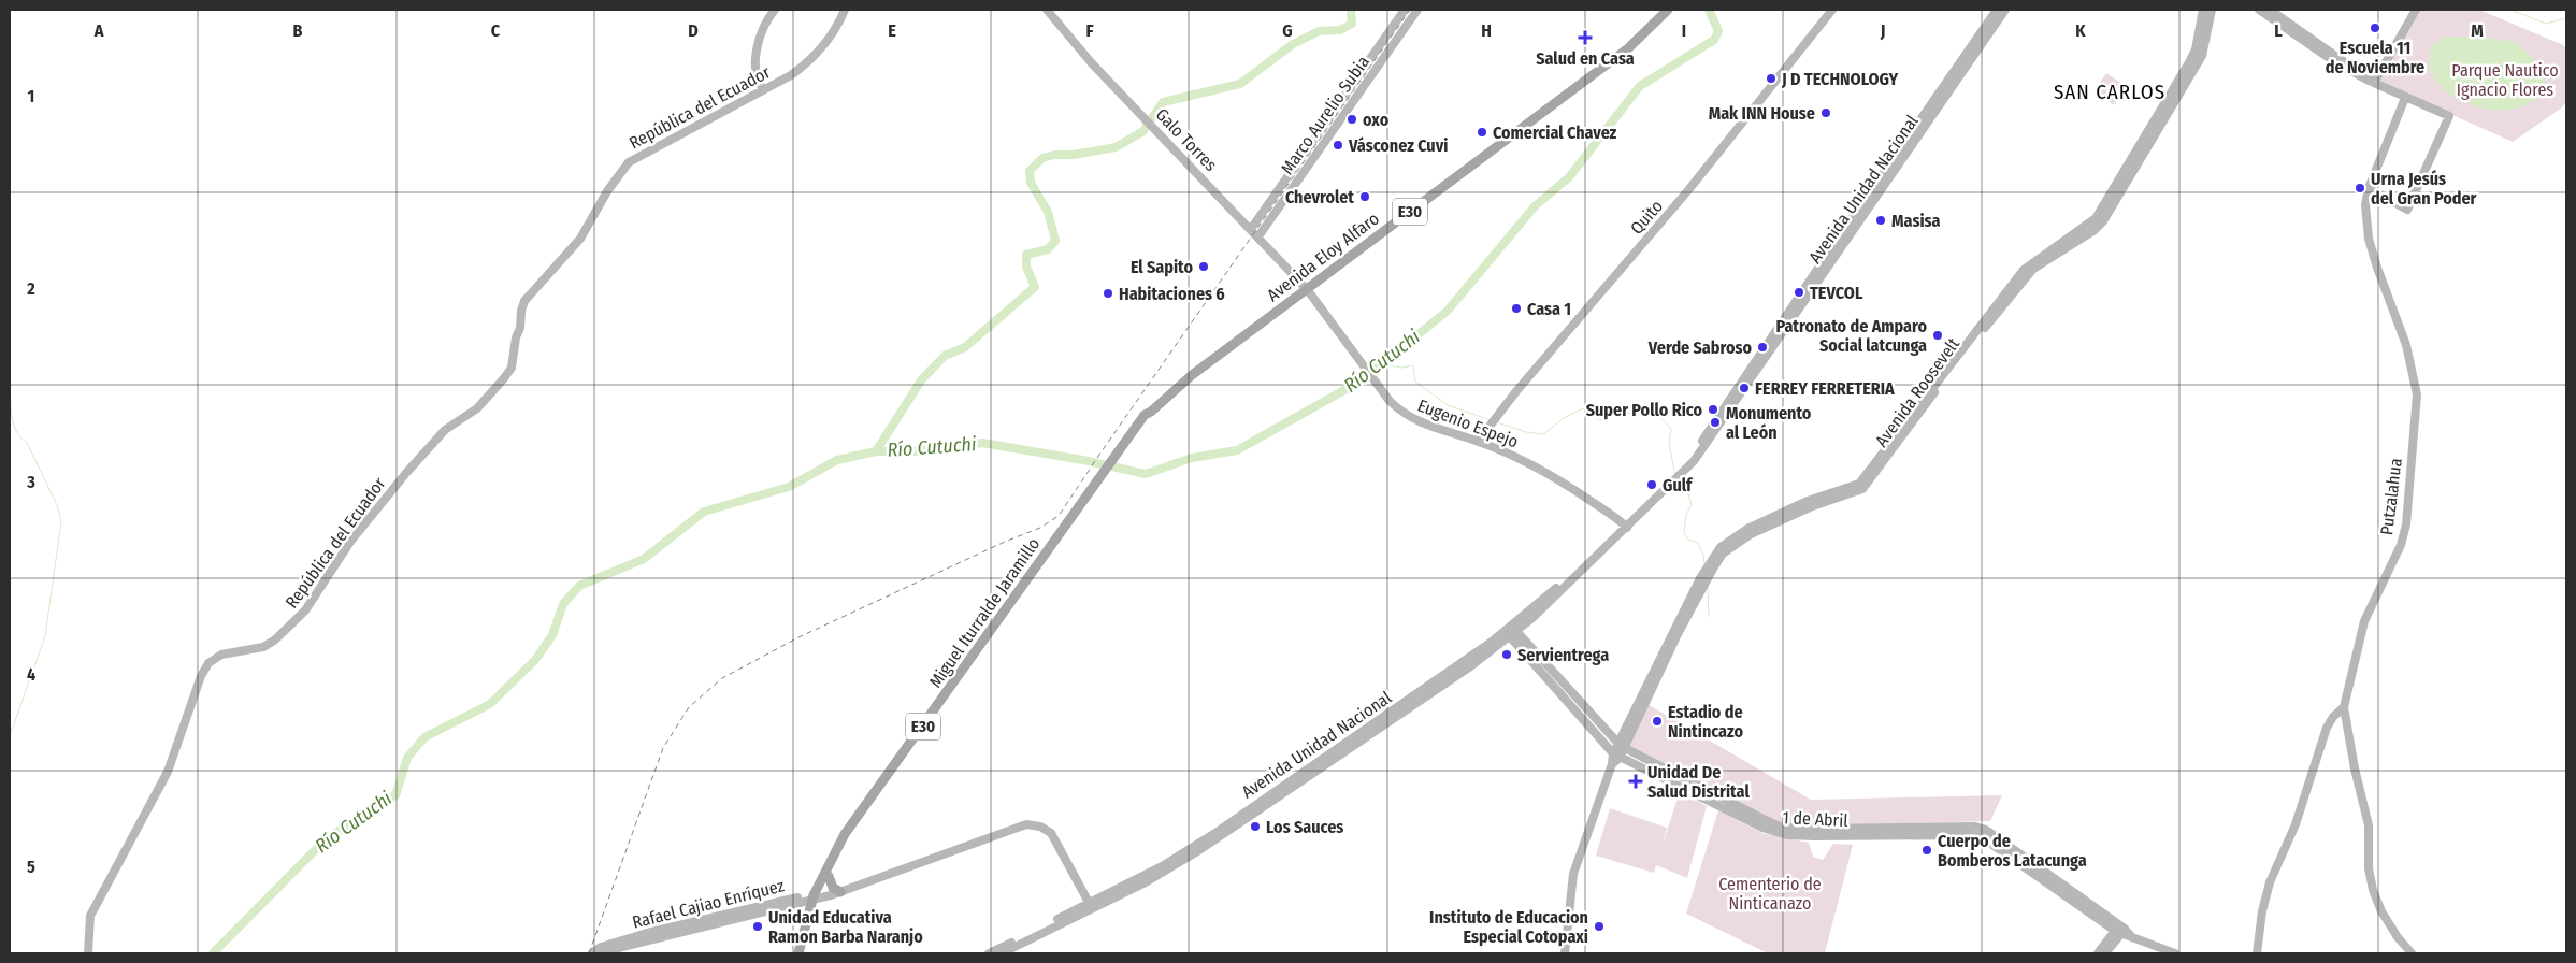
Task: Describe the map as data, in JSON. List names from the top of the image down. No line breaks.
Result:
{"streets":{"main road":["E30","Avenida Eloy Alfaro","Miguel Iturralde Jaramillo"],"street":["República del Ecuador","Marco Aurelio Subia","Galo Torres","Avenida Unidad Nacional","Quito","Avenida Roosevelt","Eugenio Espejo","Putzalahua","1 de Abril","Rafael Cajiao Enríquez"]},"crossings":[["Marco Aurelio Subia","Galo Torres"],["Galo Torres","Avenida Eloy Alfaro"],["Galo Torres","Eugenio Espejo"],["Avenida Unidad Nacional","Eugenio Espejo"],["Avenida Unidad Nacional","1 de Abril"],["Avenida Unidad Nacional","Rafael Cajiao Enríquez"],["Quito","Eugenio Espejo"],["Avenida Eloy Alfaro","Eugenio Espejo"],["Avenida Eloy Alfaro","Miguel Iturralde Jaramillo"],["Avenida Roosevelt","1 de Abril"],["Miguel Iturralde Jaramillo","Rafael Cajiao Enríquez"]],"districts":["SAN CARLOS"],"water":["Río Cutuchi"],"parks":["Parque Nautico Ignacio Flores","Cementerio de Ninticanazo"],"places":{"other":["Escuela 11 de Noviembre","J D TECHNOLOGY","Mak INN House","oxo","Comercial Chavez","Vásconez Cuvi","Urna Jesús del Gran Poder","Chevrolet","Masisa","El Sapito","TEVCOL","Habitaciones 6","Casa 1","Patronato de Amparo Social latcunga","Verde Sabroso","FERREY FERRETERIA","Super Pollo Rico","Monumento al León","Gulf","Servientrega","Estadio de Nintincazo","Los Sauces","Cuerpo de Bomberos Latacunga","Unidad Educativa Ramon Barba Naranjo","Instituto de Educacion Especial Cotopaxi"],"health":["Salud en Casa","Unidad De Salud Distrital"]},"grid":{"columns":["A","B","C","D","E","F","G","H","I","J","K","L","M"],"rows":["1","2","3","4","5"]}}
